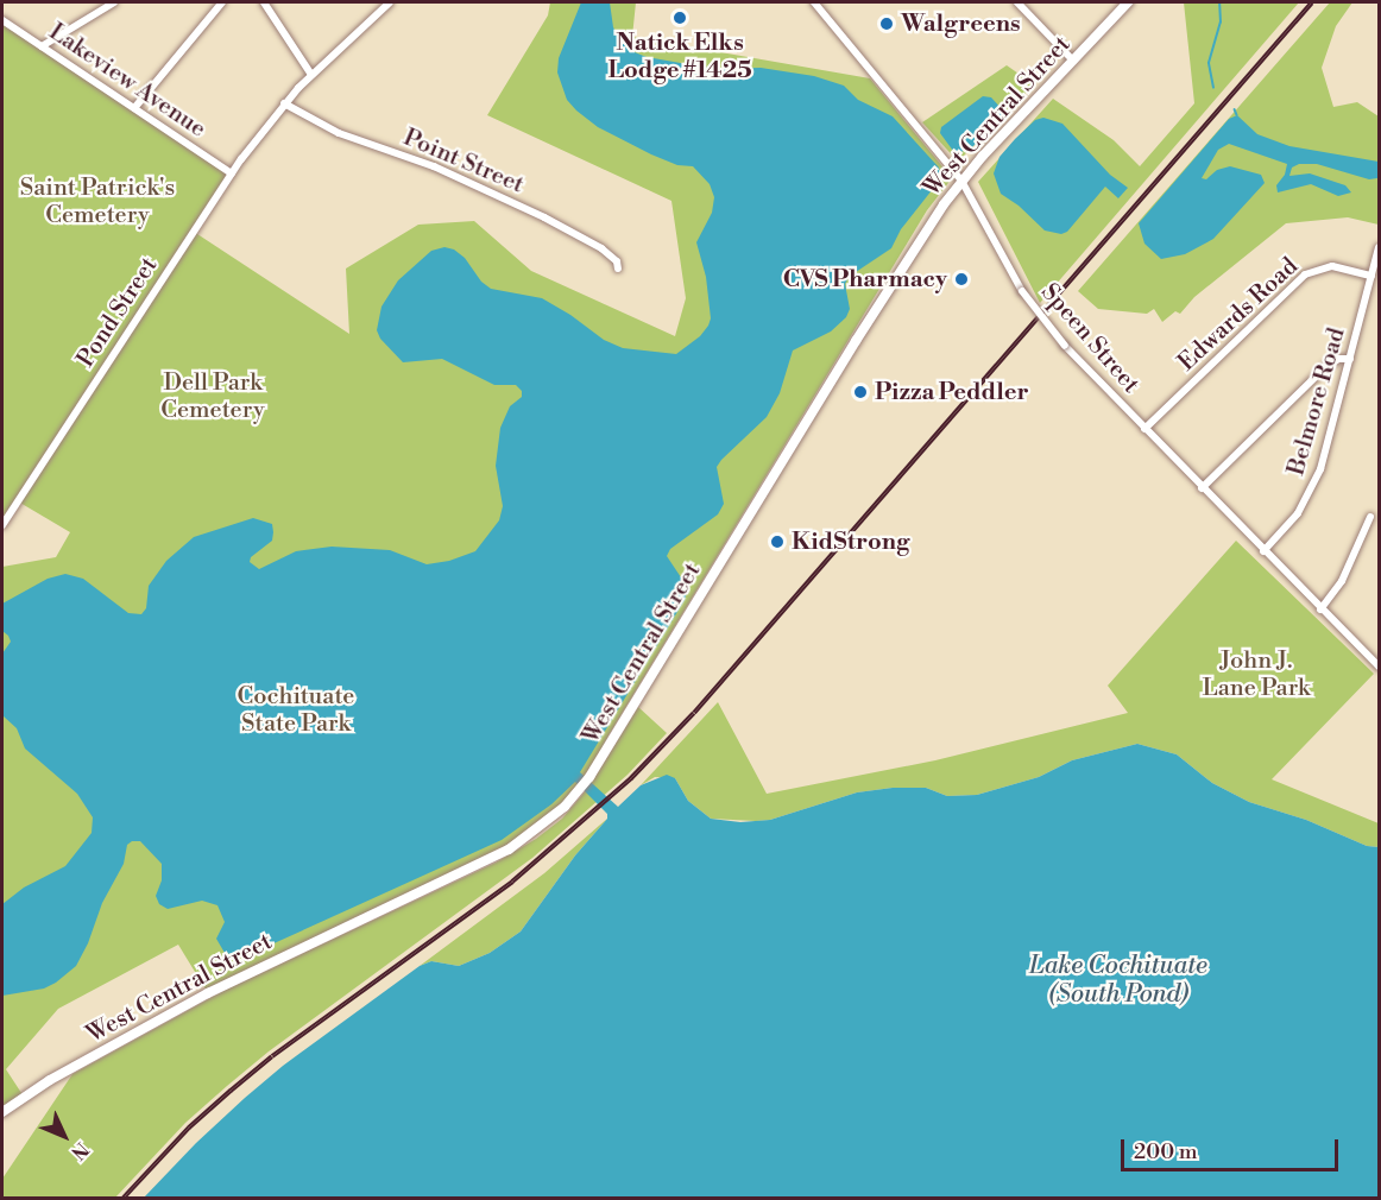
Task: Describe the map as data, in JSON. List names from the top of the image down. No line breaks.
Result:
{"streets":{"main road":["West Central Street"],"street":["Lakeview Avenue","Point Street","Pond Street","Edwards Road","Speen Street","Belmore Road"]},"crossings":[["Lakeview Avenue","Pond Street"],["West Central Street","Speen Street"],["Point Street","Pond Street"],["Edwards Road","Speen Street"],["Edwards Road","Belmore Road"],["Speen Street","Belmore Road"]],"water":["Lake Cochituate (South Pond)"],"parks":["Saint Patrick's Cemetery","Dell Park Cemetery","John J. Lane Park","Cochituate State Park"],"places":["Natick Elks Lodge #1425","Walgreens","CVS Pharmacy","Pizza Peddler","KidStrong"],"scale_bar":"200 m","north":"bottom right"}
